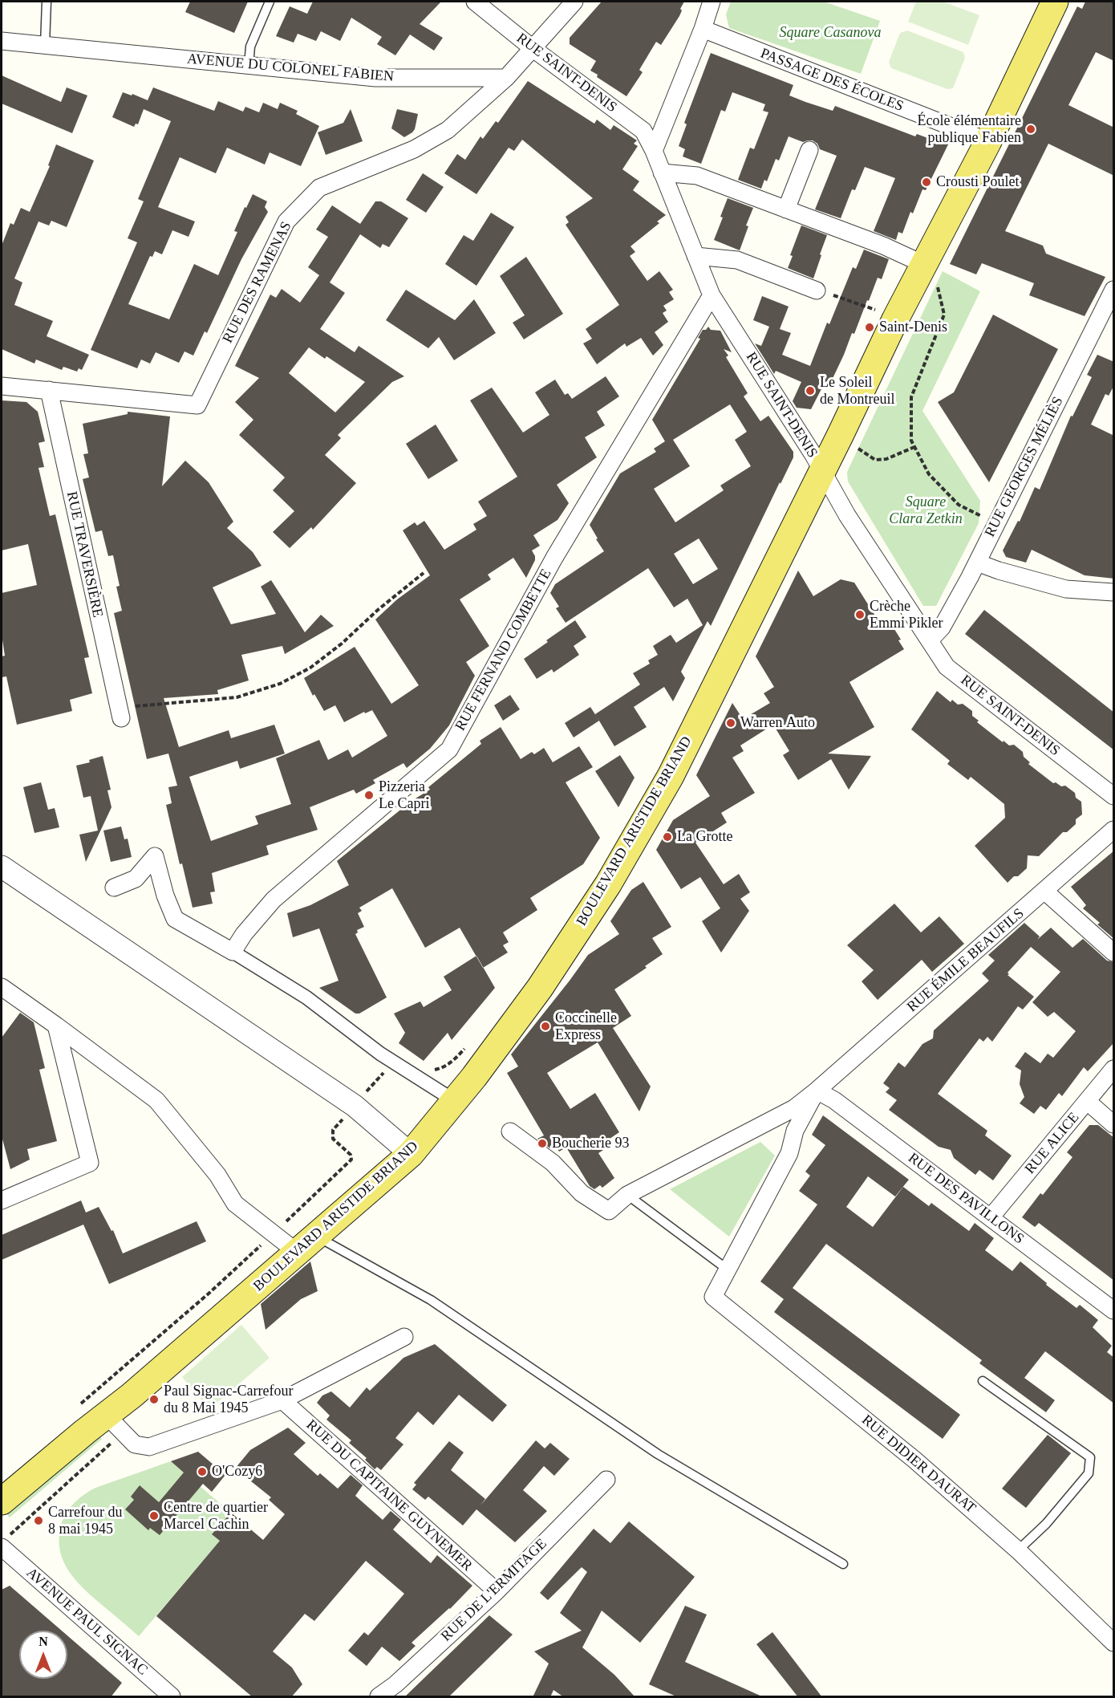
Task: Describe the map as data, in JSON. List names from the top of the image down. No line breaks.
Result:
{"streets":{"main road":["BOULEVARD ARISTIDE BRIAND"],"street":["AVENUE DU COLONEL FABIEN","RUE SAINT-DENIS","PASSAGE DES ÉCOLES","RUE DES RAMENAS","RUE GEORGES MÉLIÈS","RUE TRAVERSIÈRE","RUE FERNAND COMBETTE","RUE ÉMILE BEAUFILS","RUE ALICE","RUE DES PAVILLONS","RUE DIDIER DAURAT","RUE DU CAPITAINE GUYNEMER","RUE DE L'ERMITAGE","AVENUE PAUL SIGNAC"]},"crossings":[["AVENUE DU COLONEL FABIEN","RUE DES RAMENAS"],["RUE SAINT-DENIS","RUE GEORGES MÉLIÈS"],["RUE SAINT-DENIS","RUE FERNAND COMBETTE"],["RUE SAINT-DENIS","BOULEVARD ARISTIDE BRIAND"],["PASSAGE DES ÉCOLES","BOULEVARD ARISTIDE BRIAND"],["RUE DES RAMENAS","RUE TRAVERSIÈRE"],["RUE ÉMILE BEAUFILS","RUE DES PAVILLONS"],["RUE ÉMILE BEAUFILS","RUE DIDIER DAURAT"],["RUE ALICE","RUE DES PAVILLONS"],["RUE DU CAPITAINE GUYNEMER","RUE DE L'ERMITAGE"]],"parks":["Square Casanova","Square Clara Zetkin"],"places":["École élémentaire publique Fabien","Crousti Poulet","Saint-Denis","Le Soleil de Montreuil","Crèche Emmi Pikler","Warren Auto","Pizzeria Le Capri","La Grotte","Coccinelle Express","Boucherie 93","Paul Signac-Carrefour du 8 Mai 1945","O'Cozy6","Centre de quartier Marcel Cachin","Carrefour du 8 mai 1945"],"north":"top"}
